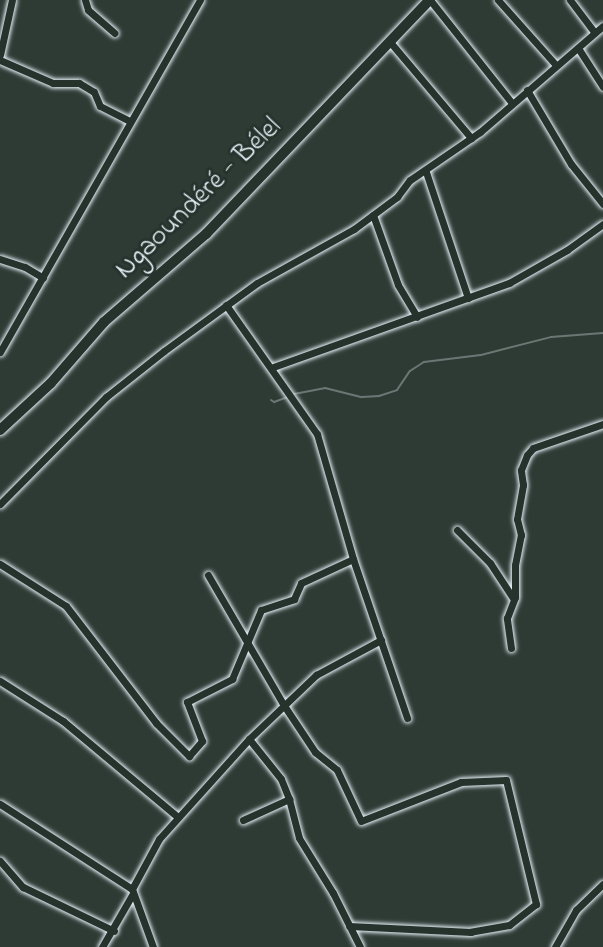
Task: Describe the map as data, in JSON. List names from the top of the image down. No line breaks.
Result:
{"streets":{"main road":["Ngaoundéré - Bélel"]}}
